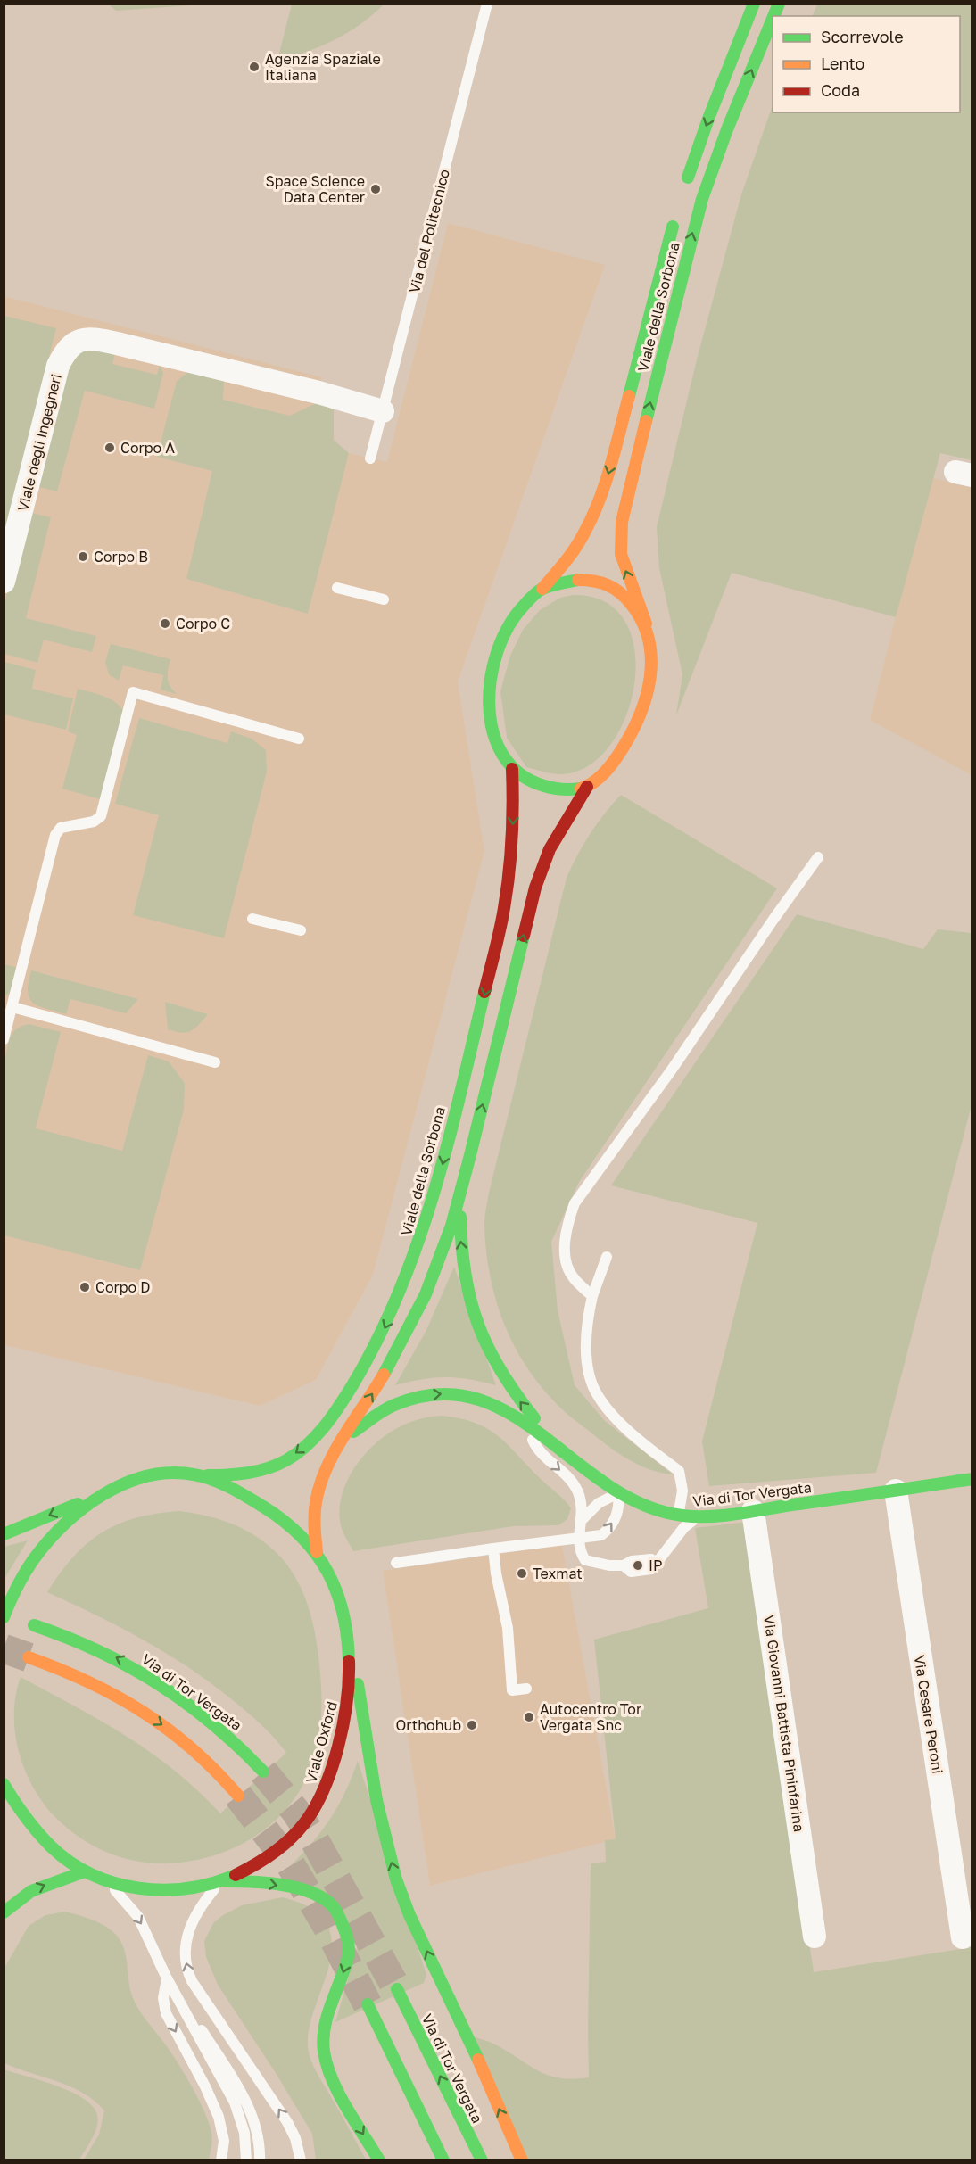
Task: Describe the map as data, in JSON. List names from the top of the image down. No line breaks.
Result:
{"streets":{"street":["Viale della Sorbona","Viale degli Ingegneri","Via di Tor Vergata","Via Cesare Peroni","Via Giovanni Battista Pininfarina","Viale Oxford"],"lane":["Via del Politecnico"]},"crossings":[["Via del Politecnico","Viale degli Ingegneri"],["Viale della Sorbona","Viale Oxford"],["Via di Tor Vergata","Via Cesare Peroni"],["Via di Tor Vergata","Via Giovanni Battista Pininfarina"]],"places":["Agenzia Spaziale Italiana","Space Science Data Center","Corpo A","Corpo B","Corpo C","Corpo D","IP","Texmat","Autocentro Tor Vergata Snc","Orthohub"],"legend":["Scorrevole","Lento","Coda"]}
